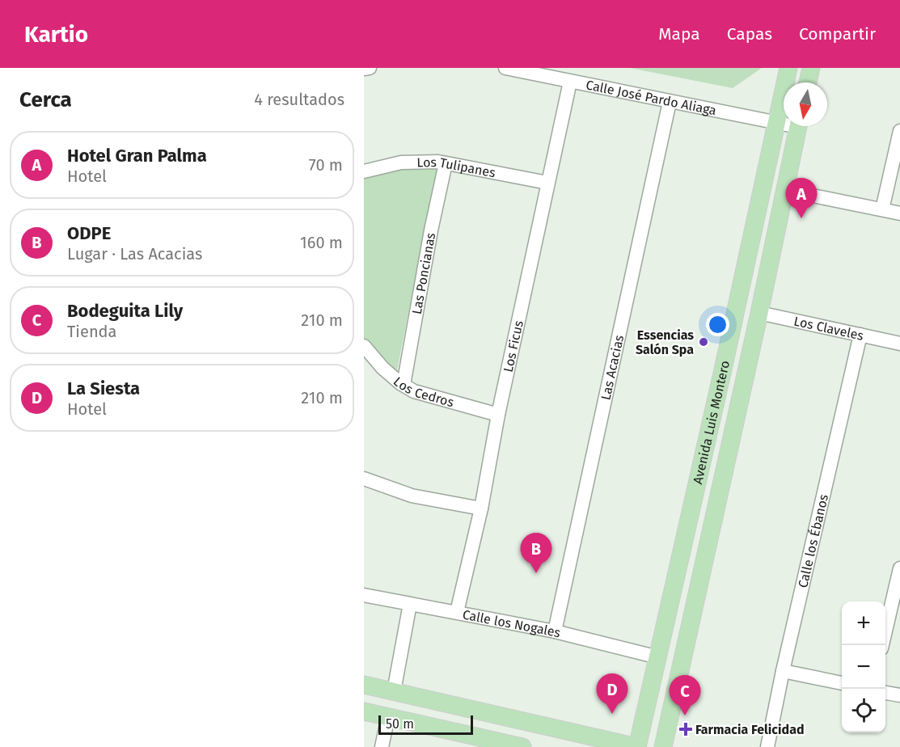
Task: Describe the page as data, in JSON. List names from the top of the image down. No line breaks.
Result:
{"streets":{"main road":["Avenida Luis Montero"],"street":["Calle José Pardo Aliaga","Los Tulipanes","Las Poncianas","Los Claveles","Los Ficus","Las Acacias","Los Cedros","Calle los Ébanos","Calle los Nogales"]},"crossings":[["Calle José Pardo Aliaga","Los Ficus"],["Calle José Pardo Aliaga","Las Acacias"],["Calle José Pardo Aliaga","Avenida Luis Montero"],["Los Tulipanes","Las Poncianas"],["Los Tulipanes","Los Ficus"],["Las Poncianas","Los Cedros"],["Los Claveles","Avenida Luis Montero"],["Los Claveles","Calle los Ébanos"],["Los Ficus","Los Cedros"],["Los Ficus","Calle los Nogales"],["Las Acacias","Calle los Nogales"],["Avenida Luis Montero","Calle los Nogales"]],"places":{"other":["Essencias Salón Spa"],"health":["Farmacia Felicidad"]},"scale_bar":"50 m","north":"bottom","page":{"header":"Kartio","nav":["Mapa","Capas","Compartir"],"heading":["Cerca","4 resultados"],"list":[{"mark":"A","name":"Hotel Gran Palma","note":"Hotel","value":"70 m"},{"mark":"B","name":"ODPE","note":"Lugar · Las Acacias","value":"160 m"},{"mark":"C","name":"Bodeguita Lily","note":"Tienda","value":"210 m"},{"mark":"D","name":"La Siesta","note":"Hotel","value":"210 m"}],"pins":["A","B","D","C"],"map_buttons":["+","−"],"scale":"50 m"}}
